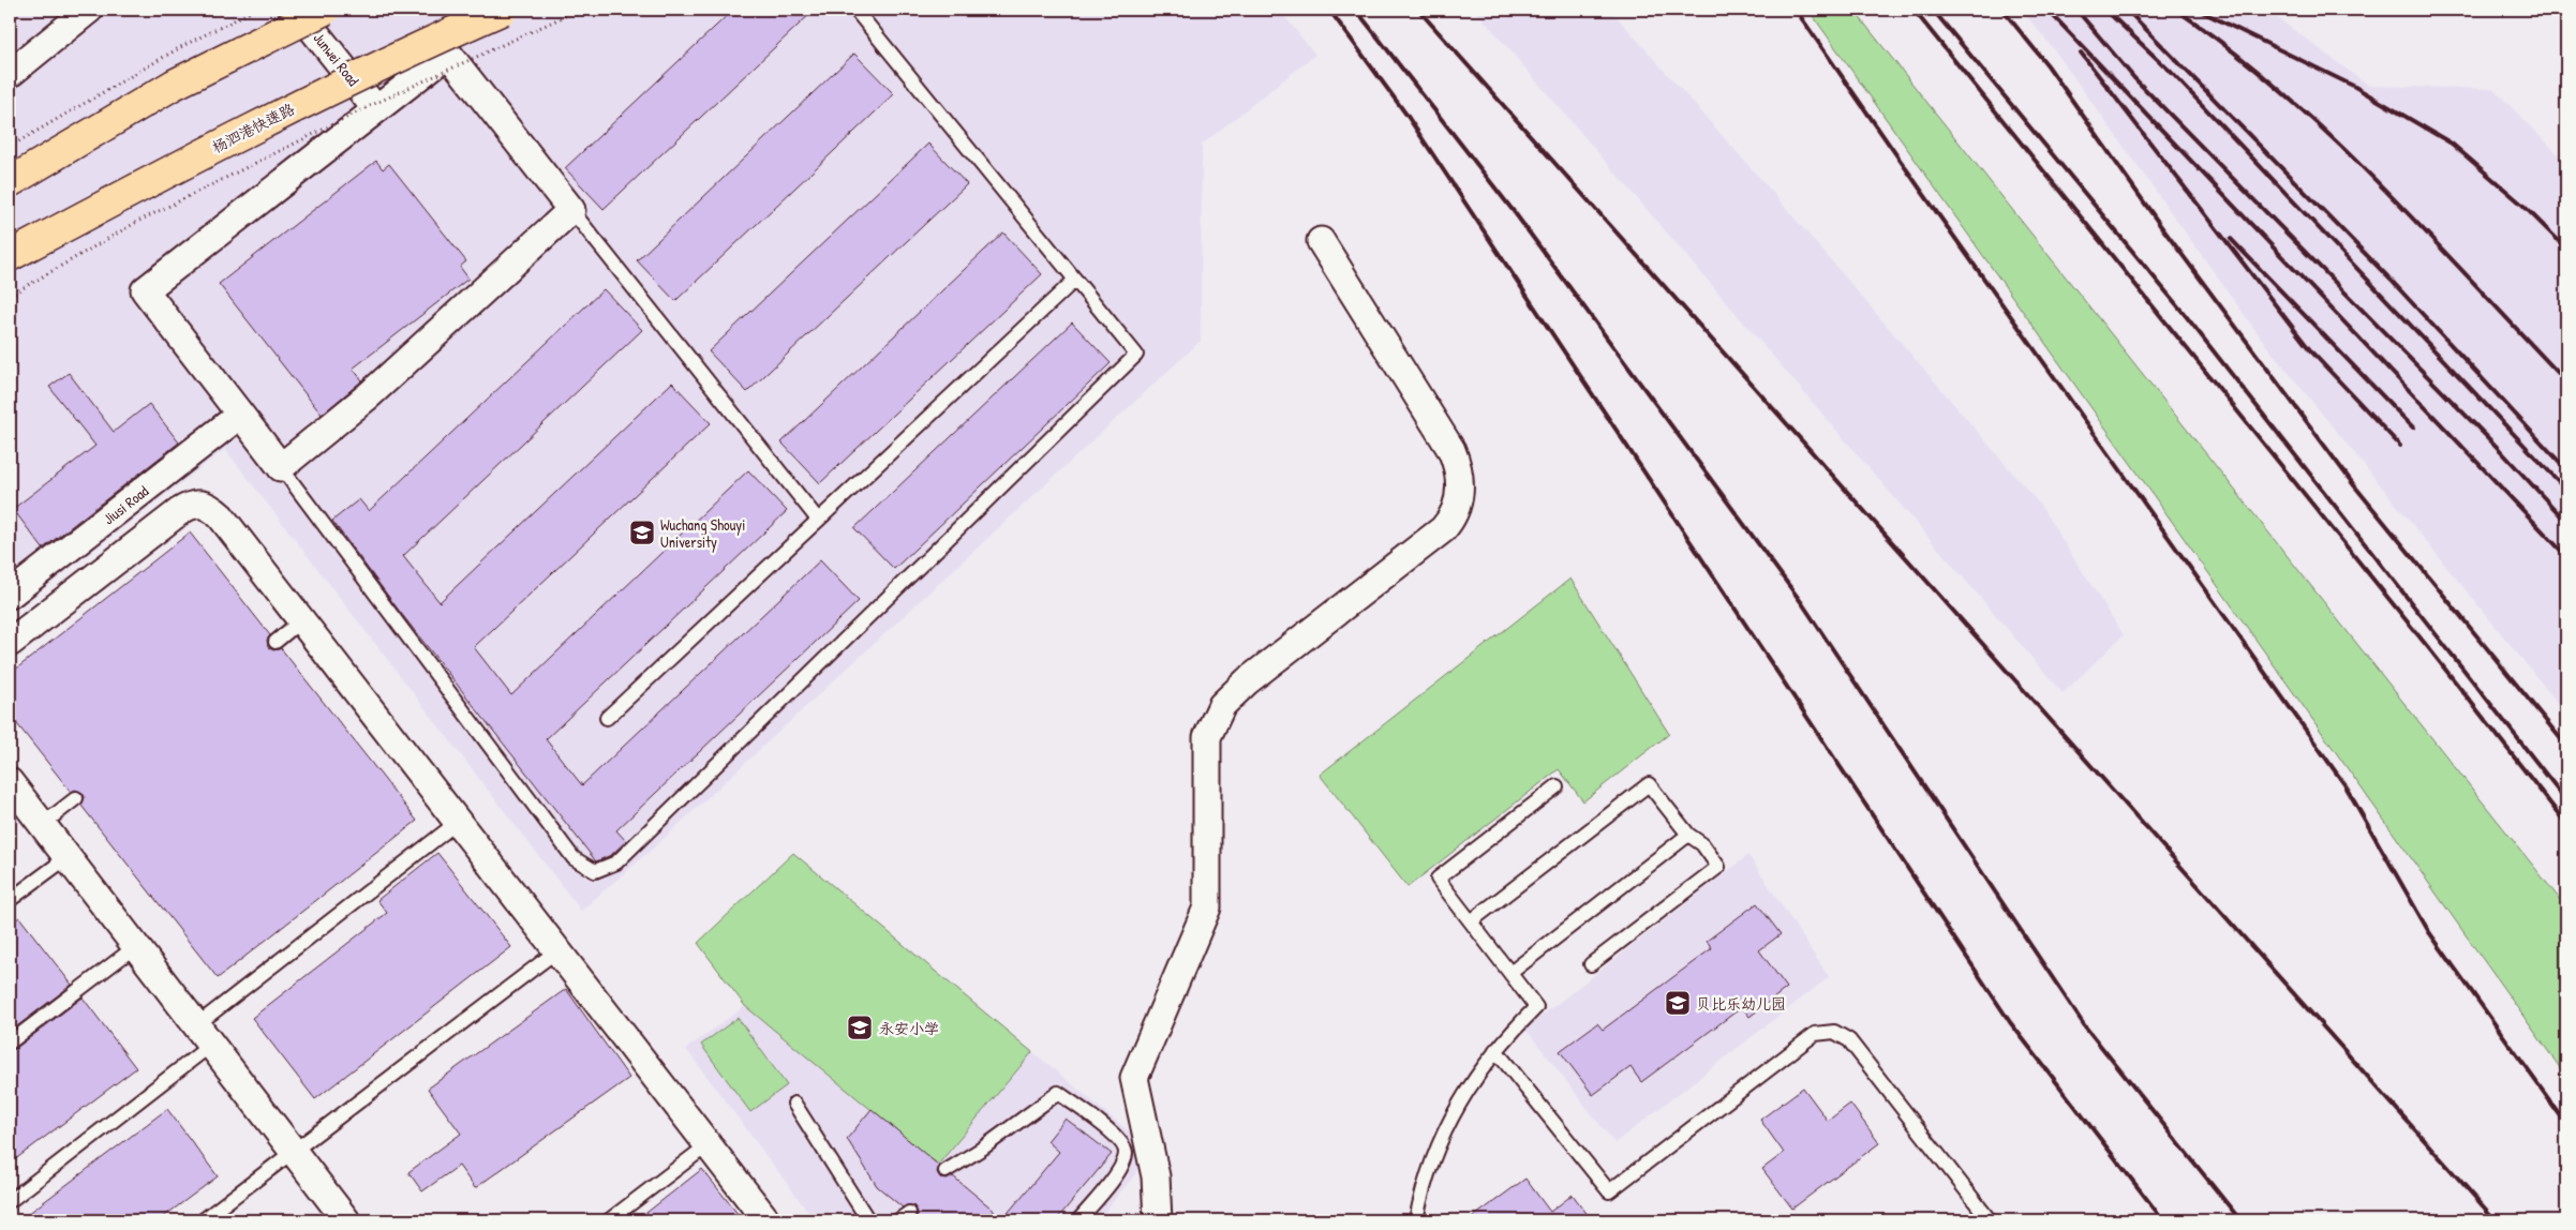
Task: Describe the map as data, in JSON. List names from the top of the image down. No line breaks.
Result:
{"streets":{"highway":["杨泗港快速路"],"street":["Junwei Road","Jiusi Road"]},"places":{"school or university":["Wuchang Shouyi University","贝比乐幼儿园","永安小学"]}}
